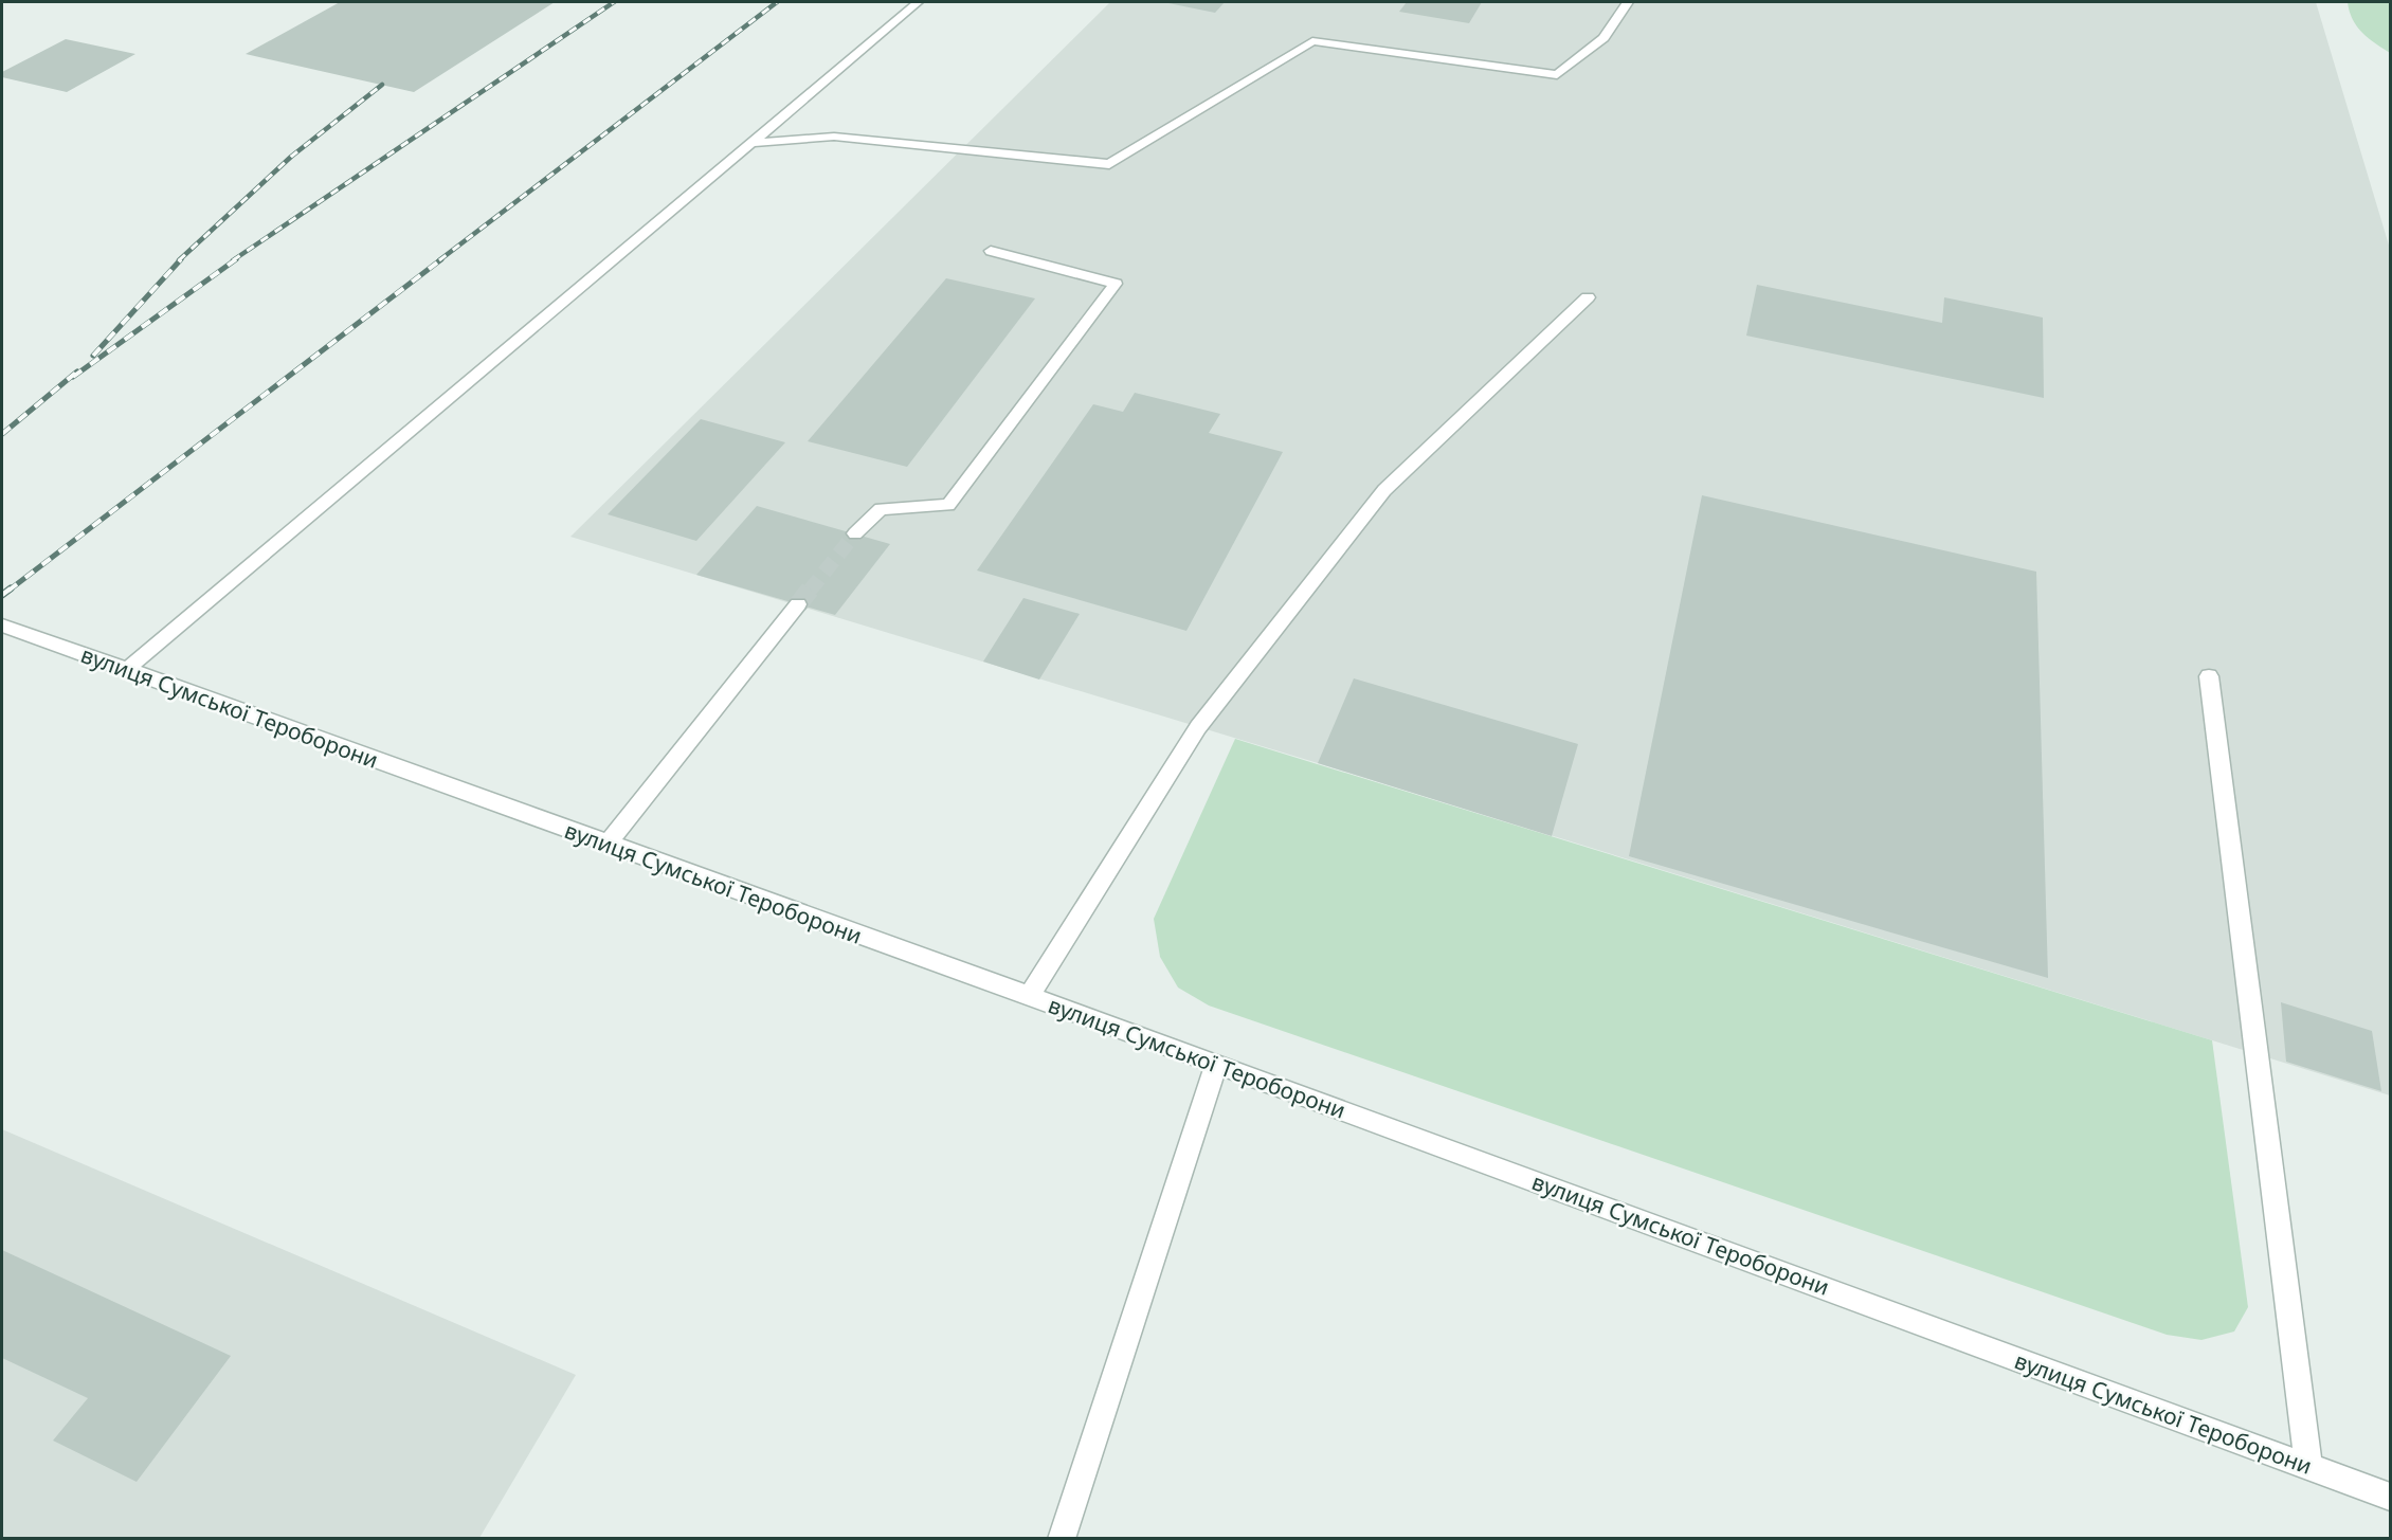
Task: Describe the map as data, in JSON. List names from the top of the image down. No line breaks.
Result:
{"streets":{"street":["вулиця Сумської Тероборони"]}}
